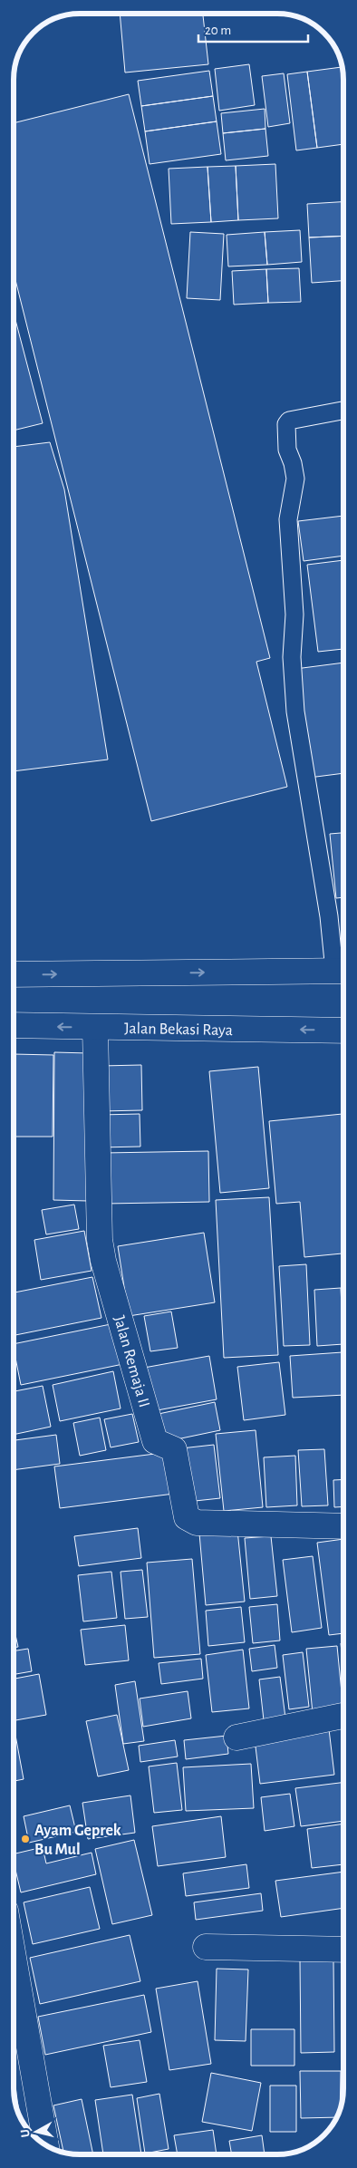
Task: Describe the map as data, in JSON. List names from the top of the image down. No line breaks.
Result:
{"streets":{"street":["Jalan Bekasi Raya","Jalan Remaja II"]},"crossings":[["Jalan Bekasi Raya","Jalan Remaja II"]],"places":["Ayam Geprek Bu Mul"],"scale_bar":"20 m","north":"left"}
